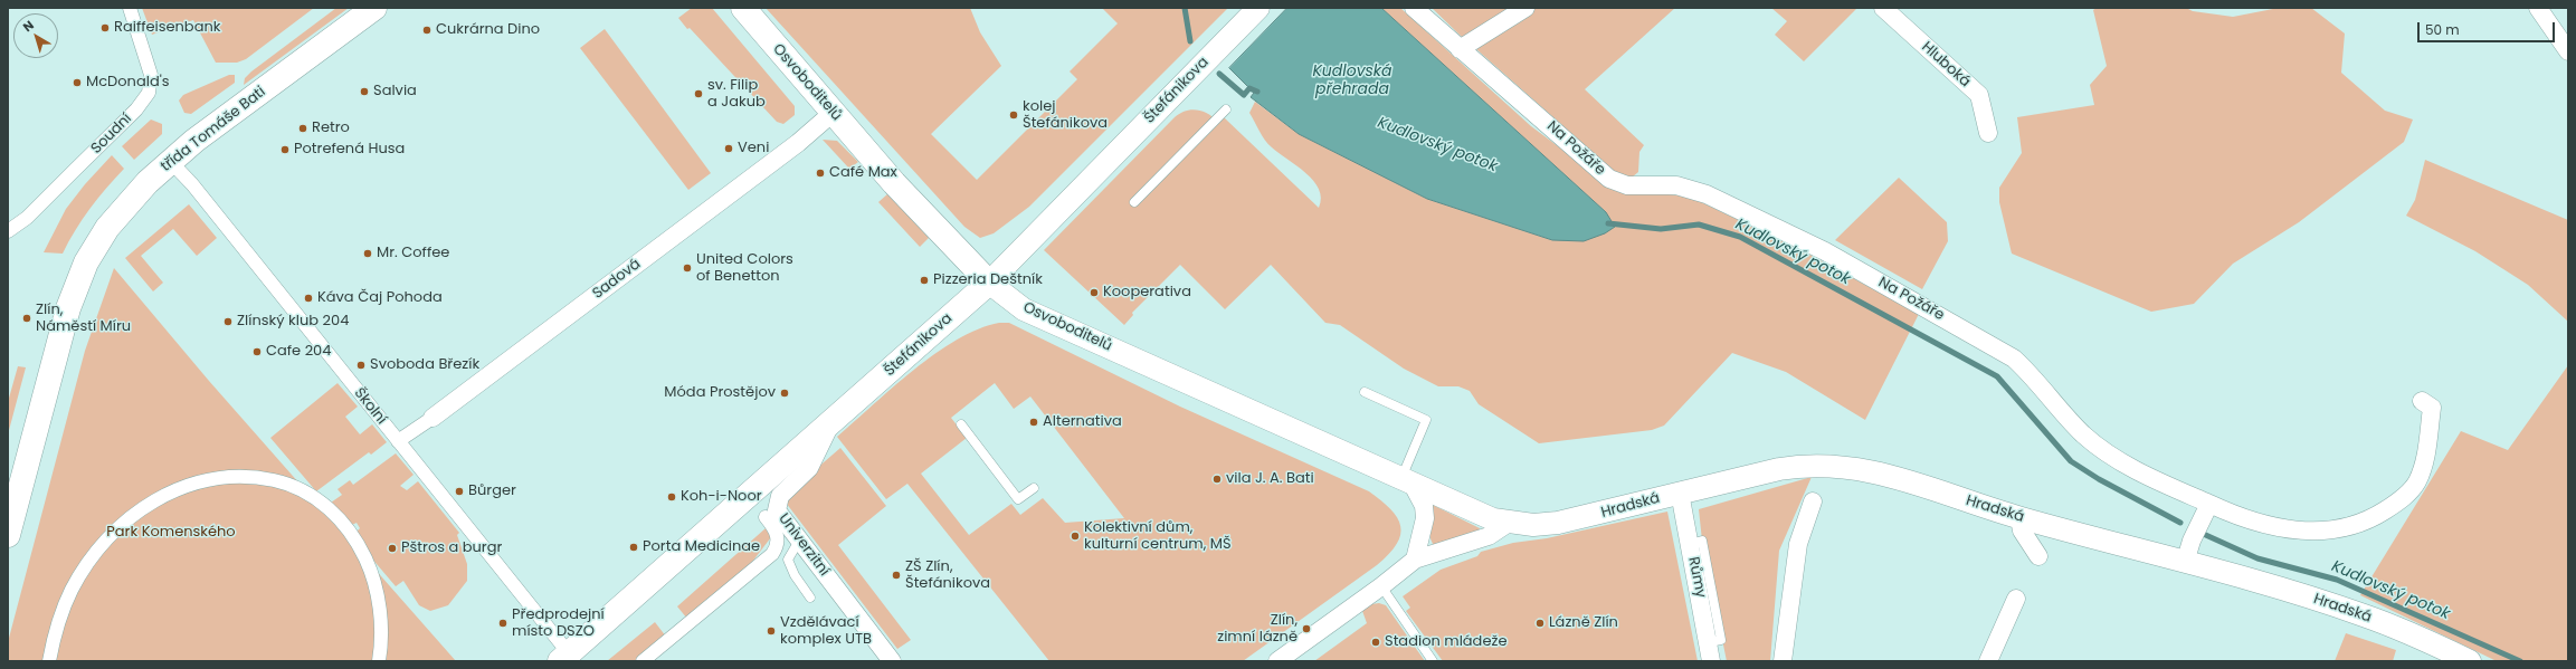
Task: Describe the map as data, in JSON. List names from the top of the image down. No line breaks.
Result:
{"streets":{"main road":["Osvoboditelů","Štefánikova","třída Tomáše Bati"],"street":["Hluboká","Soudní","Na Požáře","Sadová","Školní","Hradská","Univerzitní","Růmy"]},"crossings":[["Osvoboditelů","Štefánikova"],["Osvoboditelů","Sadová"],["Osvoboditelů","Hradská"],["Štefánikova","Školní"],["Štefánikova","Univerzitní"],["třída Tomáše Bati","Školní"],["Sadová","Školní"],["Hradská","Růmy"]],"water":["Kudlovská přehrada","Kudlovský potok"],"parks":["Park Komenského"],"places":["Raiffeisenbank","Cukrárna Dino","McDonald's","Salvia","sv. Filip a Jakub","kolej Štefánikova","Retro","Veni","Potrefená Husa","Café Max","Mr. Coffee","United Colors of Benetton","Pizzeria Deštník","Kooperativa","Káva Čaj Pohoda","Zlín, Náměstí Míru","Zlínský klub 204","Cafe 204","Svoboda Březík","Móda Prostějov","Alternativa","vila J. A. Bati","Bůrger","Koh-i-Noor","Kolektivní dům, kulturní centrum, MŠ","Porta Medicinae","Pštros a burgr","ZŠ Zlín, Štefánikova","Předprodejní místo DSZO","Lázně Zlín","Zlín, zimní lázně","Vzdělávací komplex UTB","Stadion mládeže"],"scale_bar":"50 m","north":"top left"}
